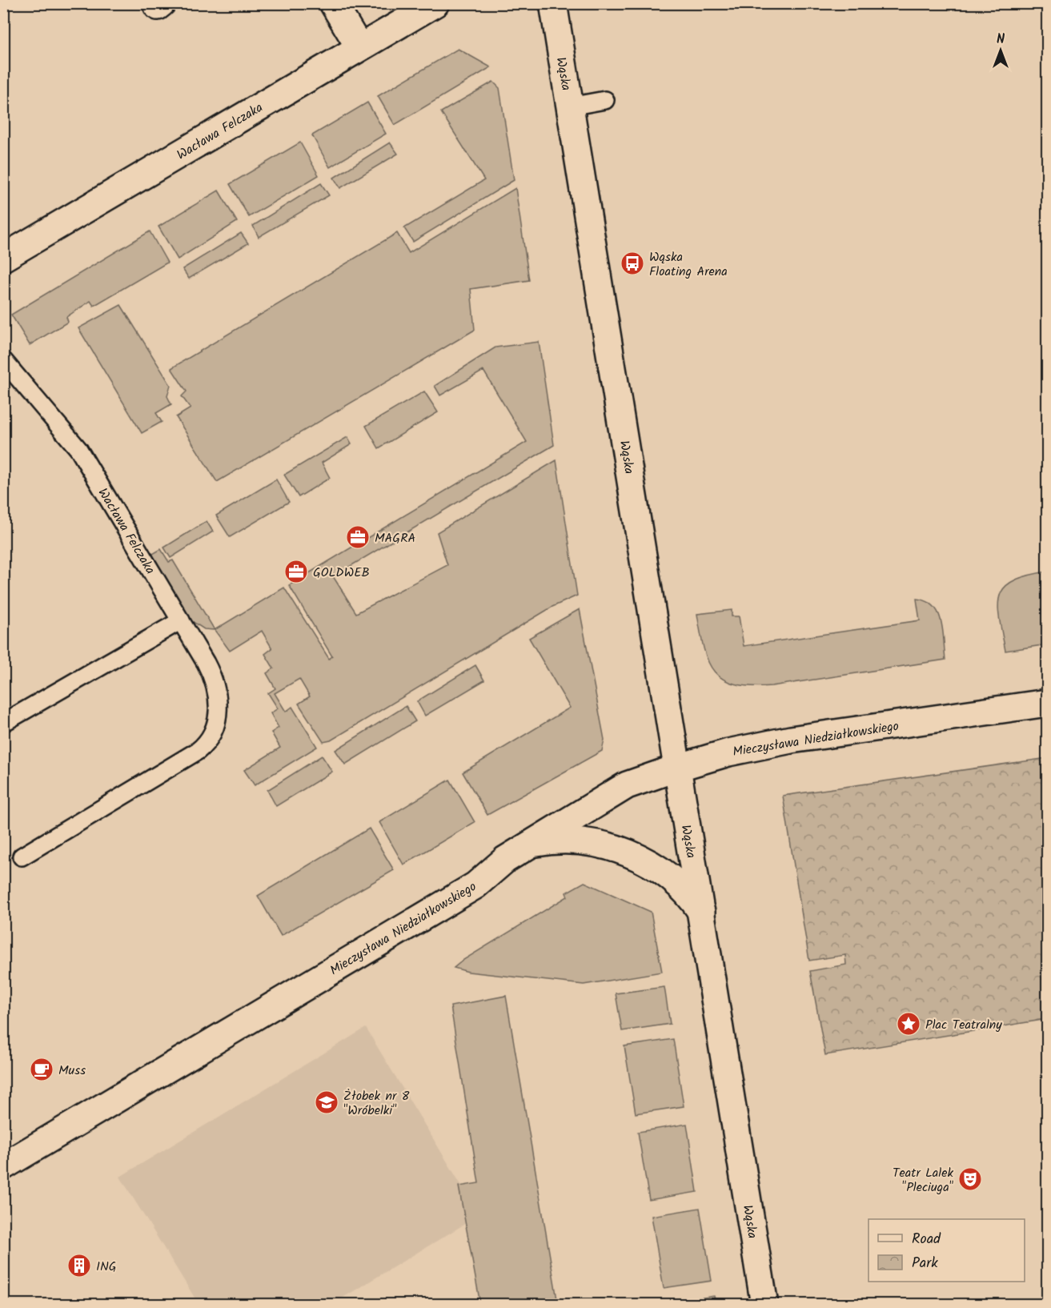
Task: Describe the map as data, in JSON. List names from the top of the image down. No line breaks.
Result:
{"streets":{"street":["Wąska","Wacława Felczaka","Mieczysława Niedziałkowskiego"]},"crossings":[["Wąska","Mieczysława Niedziałkowskiego"]],"places":{"bus stop":["Wąska Floating Arena"],"office":["MAGRA","GOLDWEB"],"place":["Plac Teatralny"],"cafe":["Muss"],"school or university":["Żłobek nr 8 \"Wróbelki\""],"theatre":["Teatr Lalek \"Pleciuga\""],"building":["ING"]},"legend":["Road","Park"],"north":"top"}
